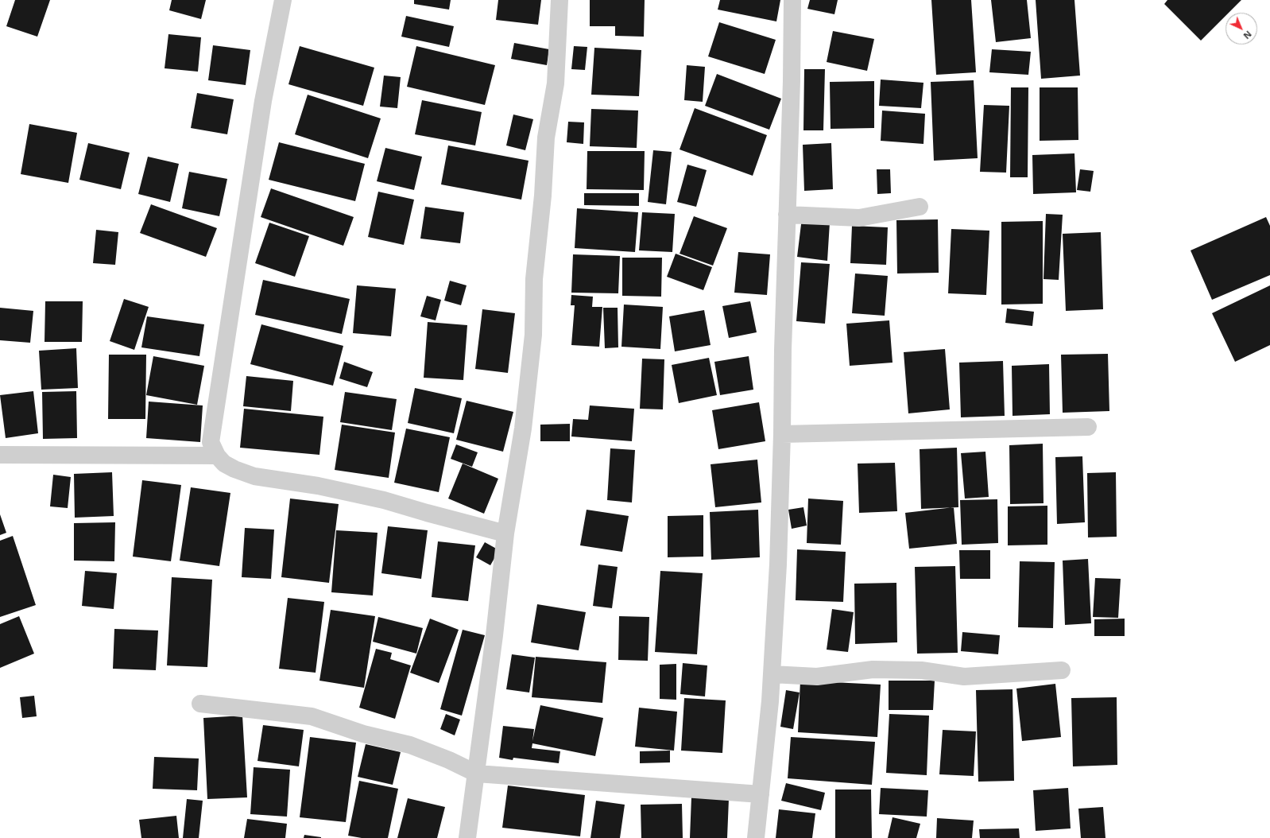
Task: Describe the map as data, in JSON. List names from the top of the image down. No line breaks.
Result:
{"north":"bottom right"}
